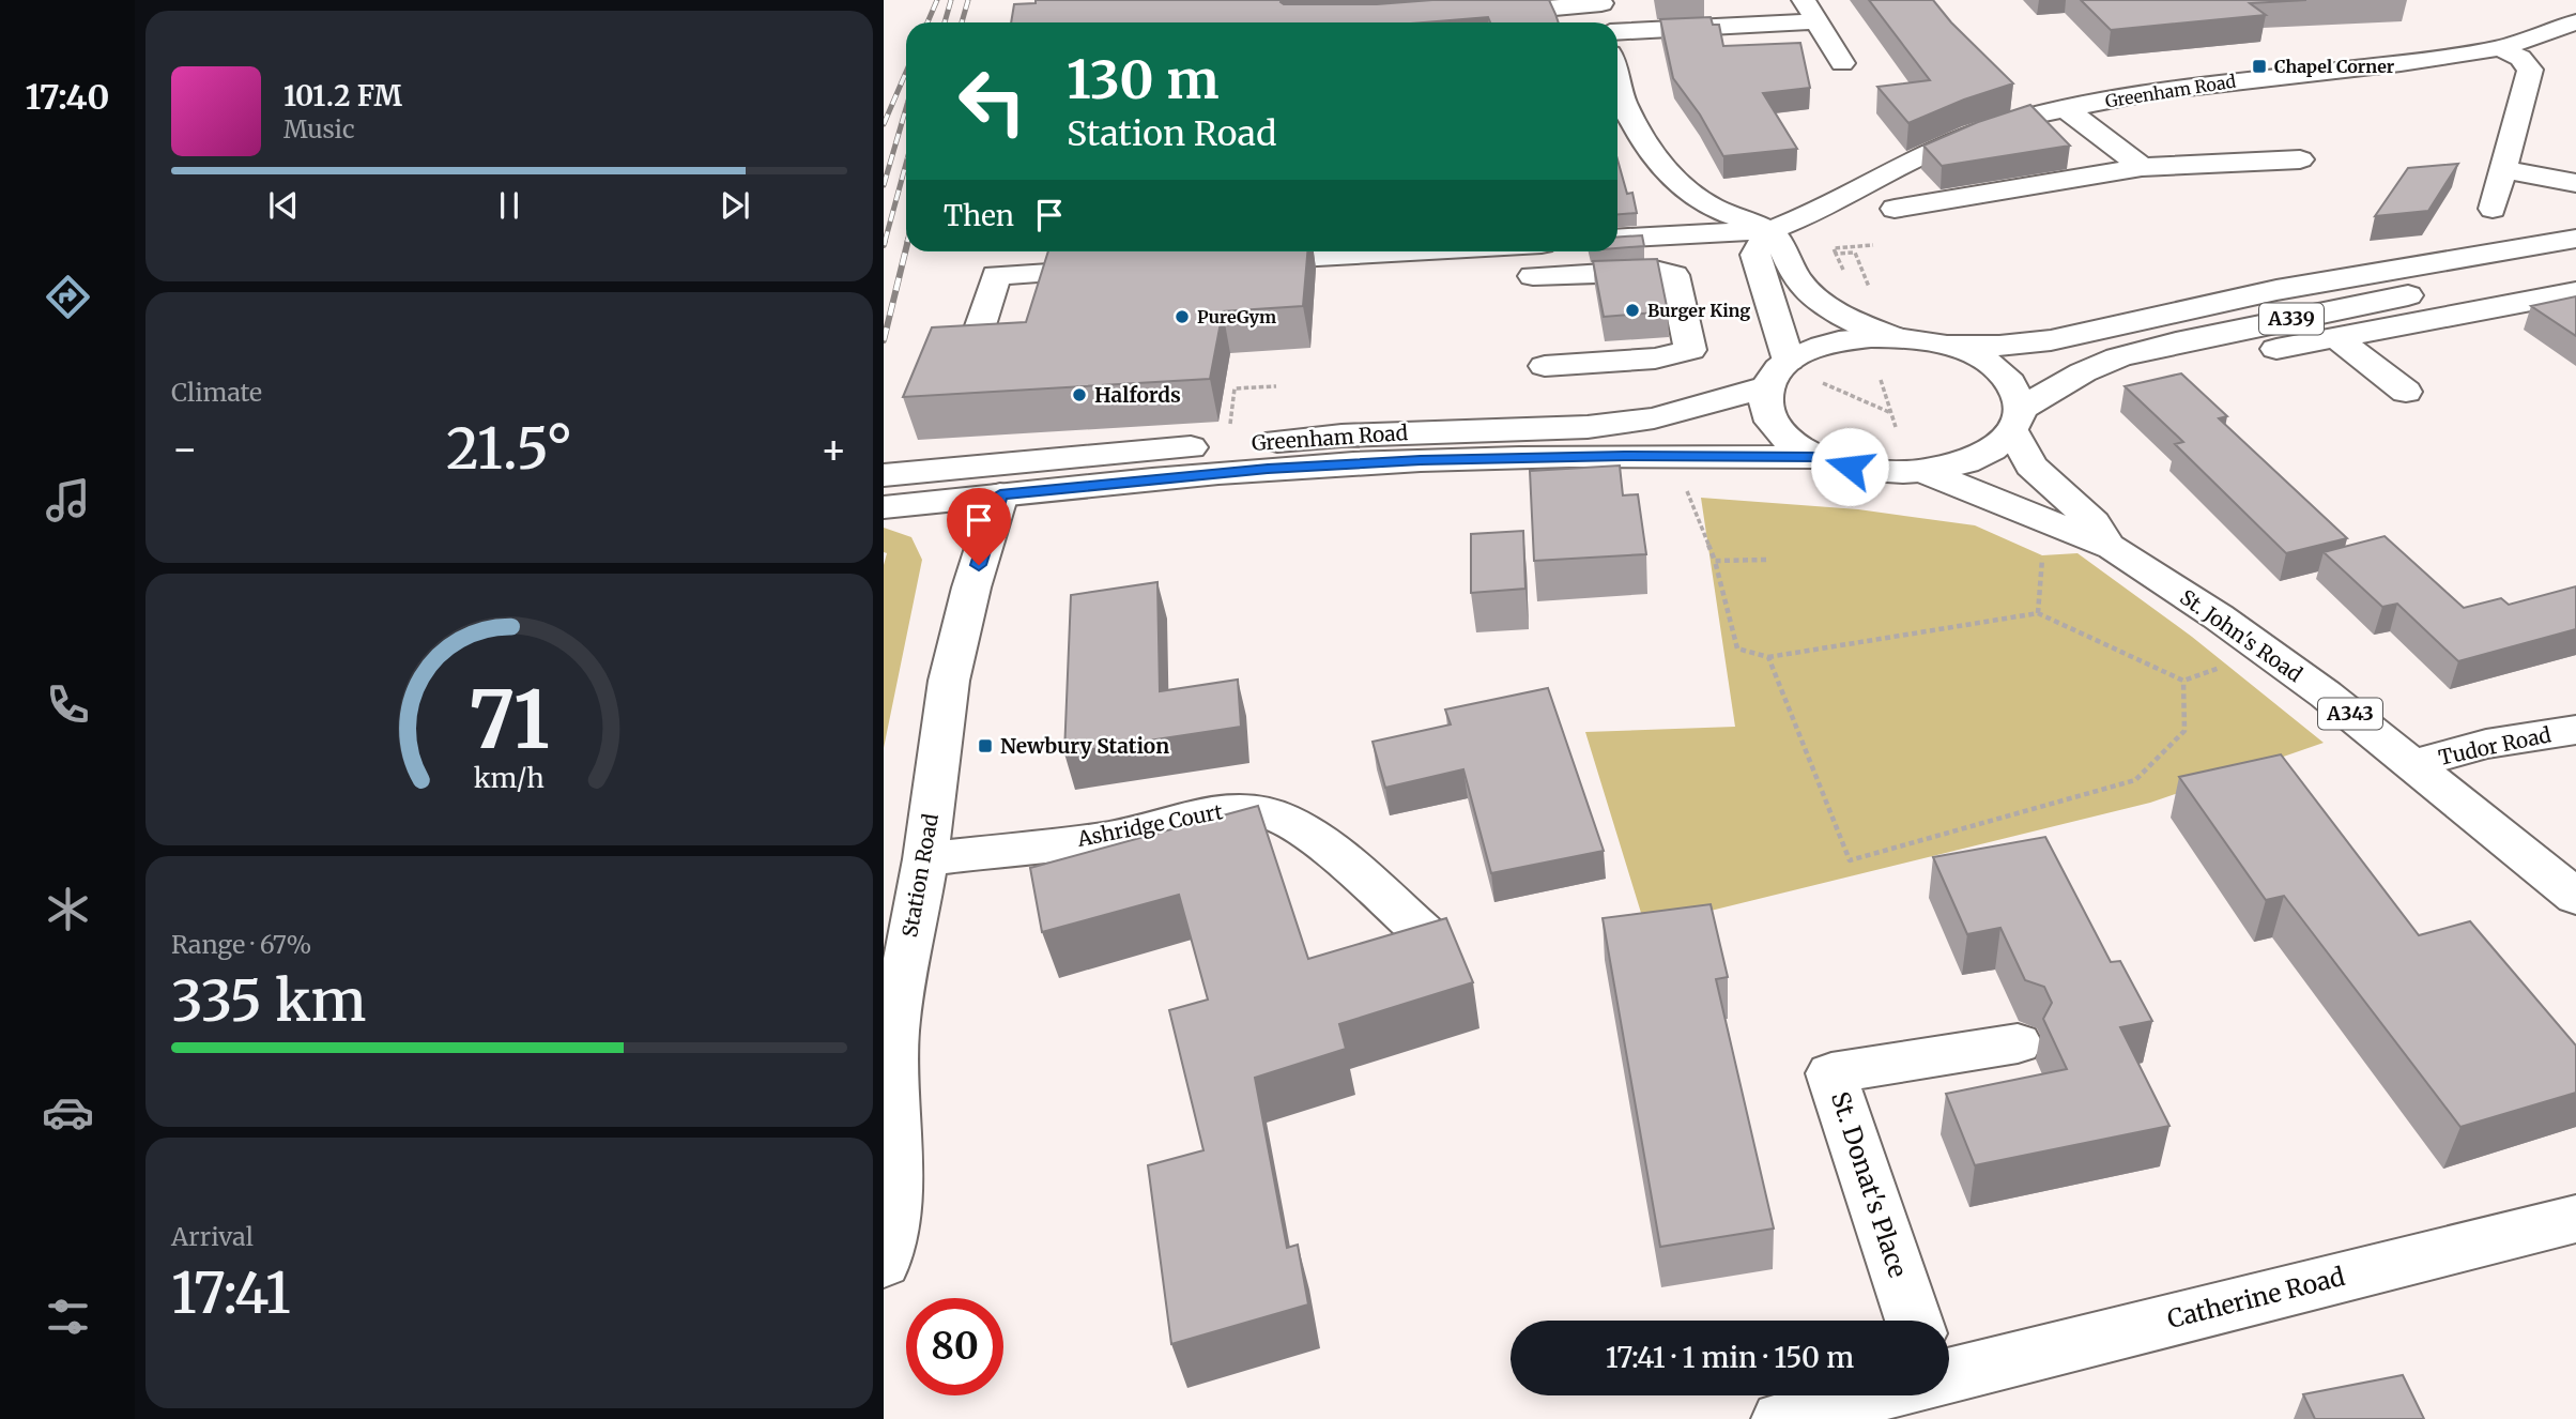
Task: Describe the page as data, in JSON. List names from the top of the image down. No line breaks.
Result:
{"streets":{"main road":["Greenham Road","A339","St. John's Road","A343","Tudor Road","Ashridge Court","Station Road","St. Donat's Place","Catherine Road"]},"crossings":[["Greenham Road","Station Road"],["A339","St. John's Road"],["St. John's Road","Tudor Road"],["Ashridge Court","Station Road"]],"places":{"transit":["Chapel Corner","Newbury Station"],"other":["Burger King","PureGym","Halfords"]},"page":{"tabs":"17:40","turn":["130 m","Station Road"],"song":["101.2 FM","Music"],"then":"Then","tile":["Climate",["Range · 67%","335 km"],["Arrival","17:41"]],"heat":["−","21.5°","+"],"limit":"80","trip":"17:41 · 1 min · 150 m","gauge":["71","km/h"]}}
